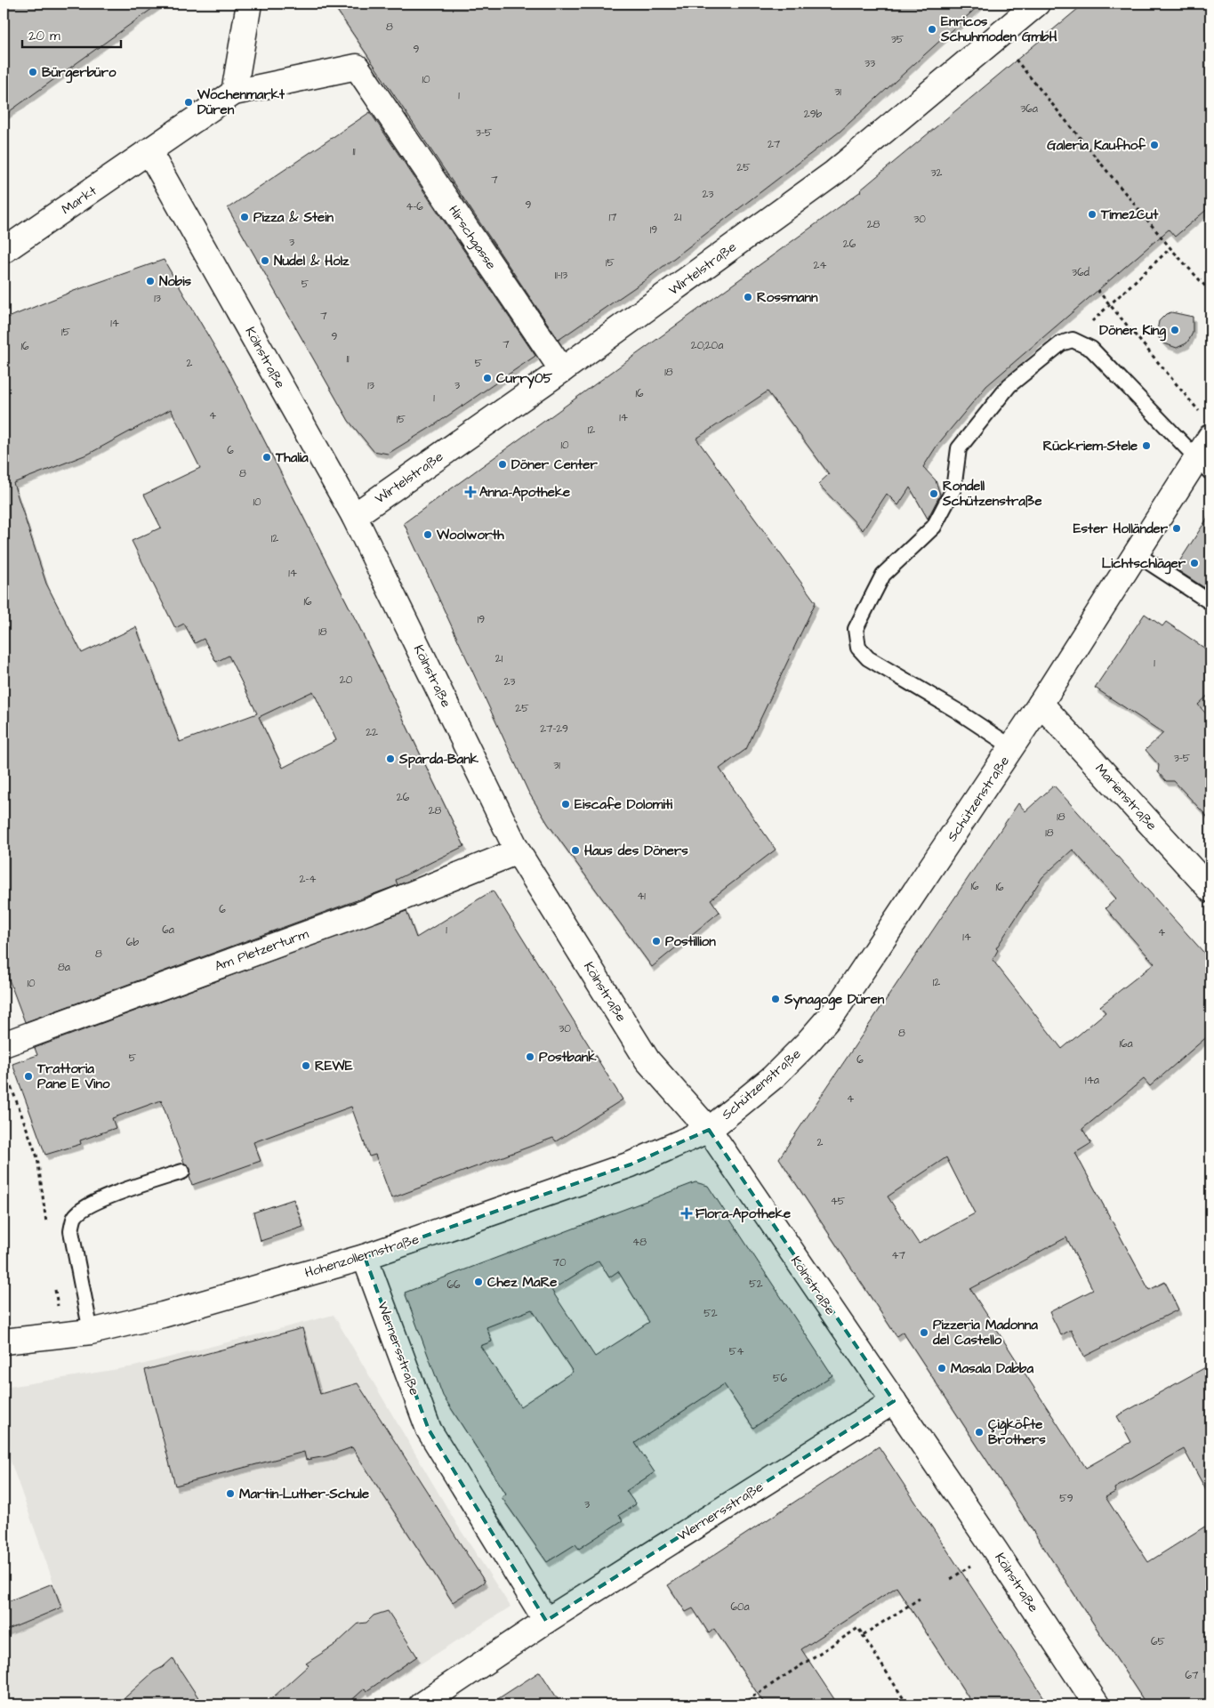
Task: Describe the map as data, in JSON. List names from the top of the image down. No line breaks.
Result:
{"streets":{"street":["Markt","Hirschgasse","Wirtelstraße","Kölnstraße","Marienstraße","Schützenstraße","Am Pletzerturm","Hohenzollernstraße","Wernersstraße"]},"crossings":[["Markt","Hirschgasse"],["Markt","Kölnstraße"],["Hirschgasse","Wirtelstraße"],["Wirtelstraße","Kölnstraße"],["Kölnstraße","Schützenstraße"],["Kölnstraße","Am Pletzerturm"],["Kölnstraße","Hohenzollernstraße"],["Kölnstraße","Wernersstraße"],["Marienstraße","Schützenstraße"],["Schützenstraße","Hohenzollernstraße"],["Hohenzollernstraße","Wernersstraße"]],"places":{"other":["Enricos Schuhmoden GmbH","Bürgerbüro","Wochenmarkt Düren","Galeria Kaufhof","Time2Cut","Pizza & Stein","Nudel & Holz","Nobis","Rossmann","Döner King","Curry05","Rückriem-Stele","Thalia","Döner Center","Rondell Schützenstraße","Ester Holländer","Woolworth","Lichtschläger","Sparda-Bank","Eiscafe Dolomiti","Haus des Döners","Postillion","Synagoge Düren","Postbank","REWE","Trattoria Pane E Vino","Chez MaRe","Pizzeria Madonna del Castello","Masala Dabba","Çiğköfte Brothers","Martin-Luther-Schule"],"health":["Anna-Apotheke","Flora-Apotheke"]},"house_numbers":["8","35","9","33","10","31","1","36a","29b","3-5","27","11","25","32","7","23","9","4-6","17","21","30","28","19","3","26","15","24","36d","11-13","5","13","7","14","15","9","7","20;20a","16","11","2","5","18","13","3","16","1","4","14","15","12","10","6","8","10","12","14","16","19","18","21","1","20","23","25","27-29","22","3-5","31","26","28","18","18","2-4","16","16","41","6","6a","1","4","14","6b","8","8a","12","10","30","8","16a","5","6","14a","4","2","45","48","47","70","52","66","52","54","56","59","3","60a","65","67"],"scale_bar":"20 m"}
